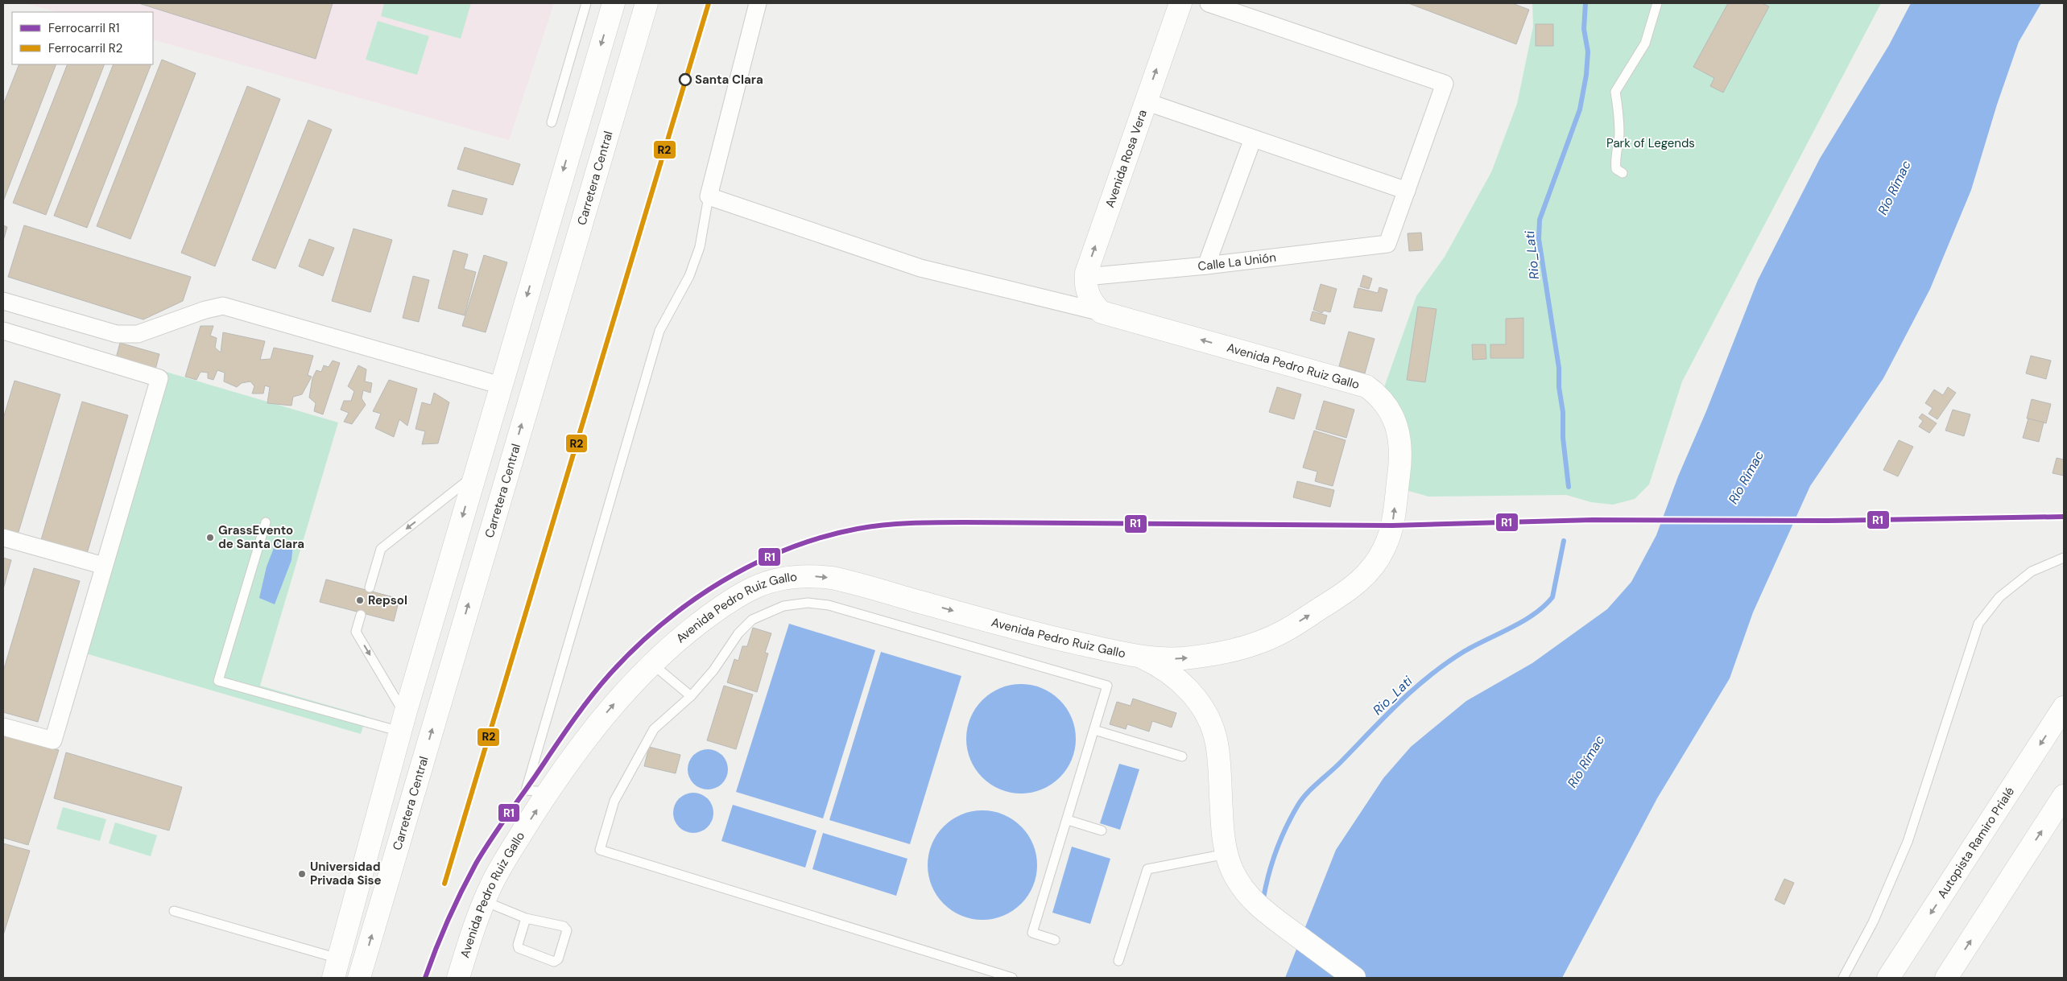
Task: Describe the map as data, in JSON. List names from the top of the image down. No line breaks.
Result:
{"streets":{"main road":["Avenida Rosa Vera","Carretera Central","Avenida Pedro Ruiz Gallo","Autopista Ramiro Prialé"],"street":["Calle La Unión"]},"crossings":[["Avenida Rosa Vera","Calle La Unión"],["Avenida Rosa Vera","Avenida Pedro Ruiz Gallo"]],"one_way":["Avenida Rosa Vera"],"water":["Río Rímac","Rio_Lati"],"parks":["Park of Legends"],"places":["Santa Clara","GrassEvento de Santa Clara","Repsol","Universidad Privada Sise"],"lines":["rail line R2","rail line R1"],"legend":["Ferrocarril R1","Ferrocarril R2"]}
